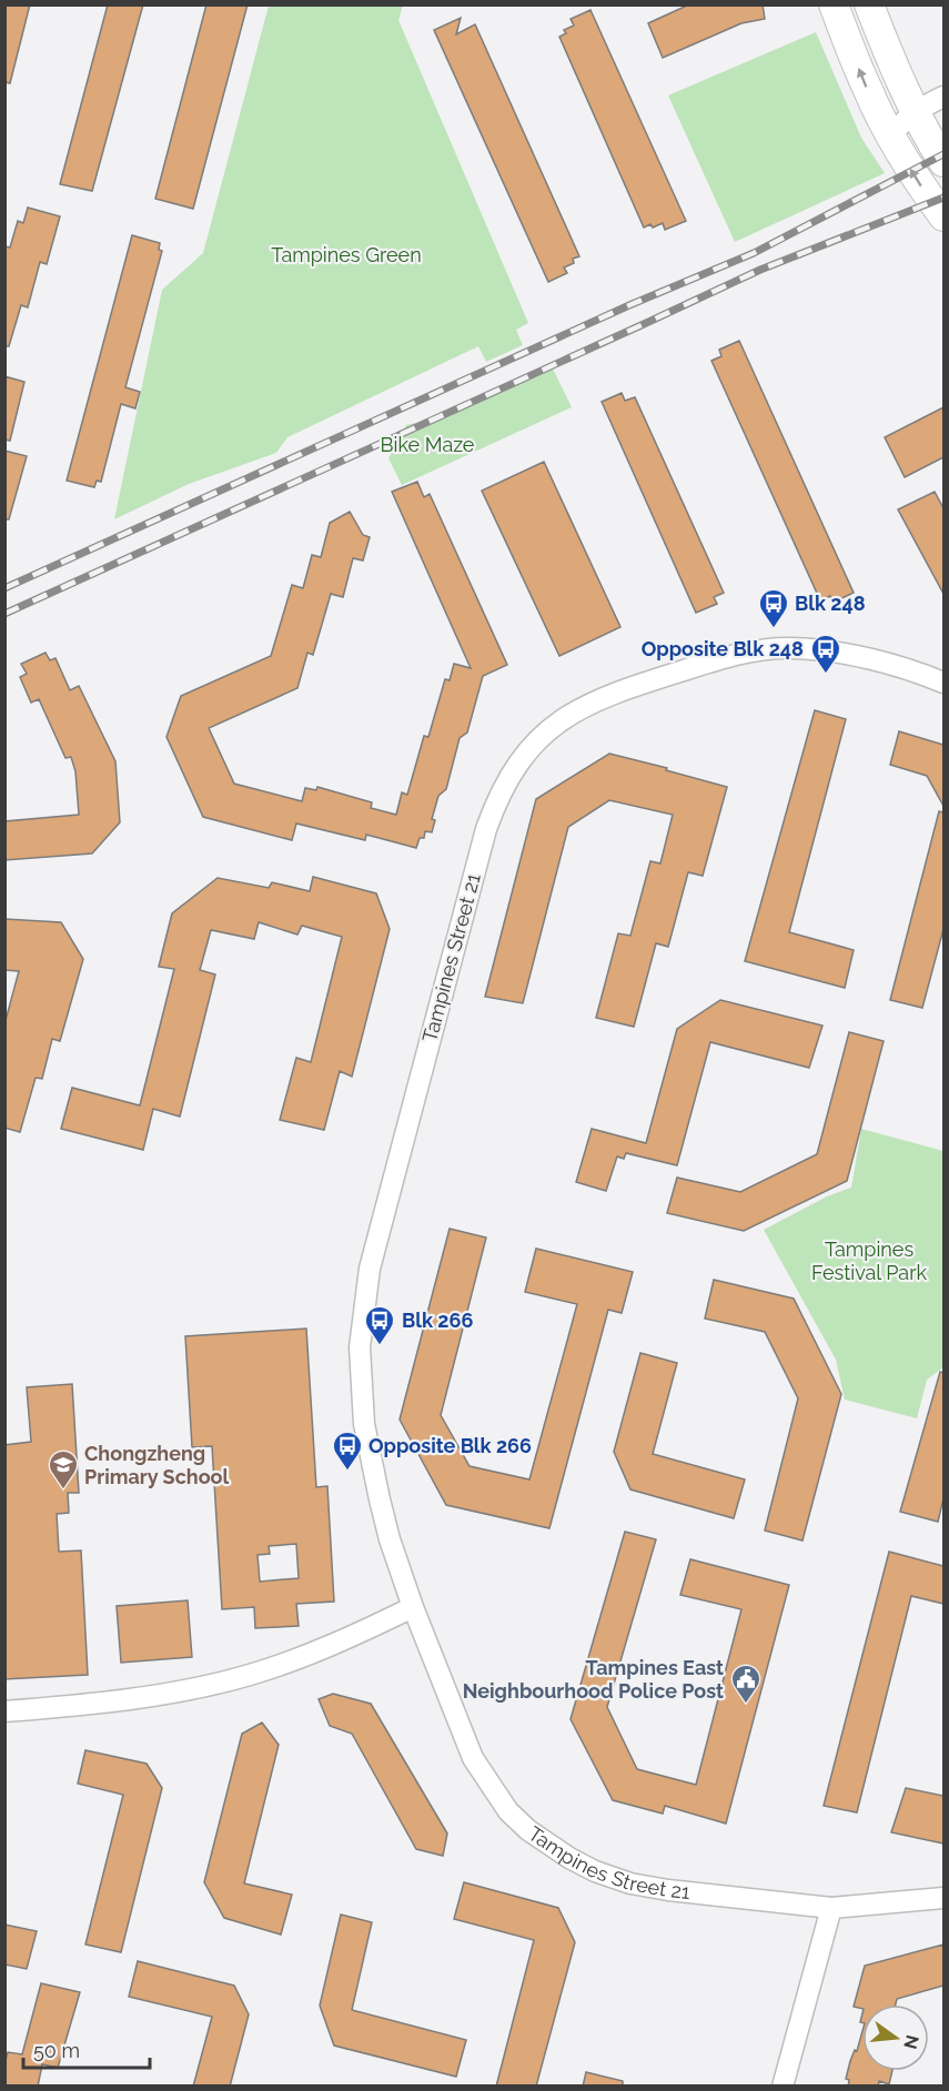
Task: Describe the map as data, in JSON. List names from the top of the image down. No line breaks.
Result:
{"streets":{"street":["Tampines Street 21"]},"parks":["Tampines Green","Bike Maze","Tampines Festival Park"],"places":{"bus stop":["Blk 248","Opposite Blk 248","Blk 266","Opposite Blk 266"],"school or university":["Chongzheng Primary School"],"public building":["Tampines East Neighbourhood Police Post"]},"scale_bar":"50 m","north":"right"}
